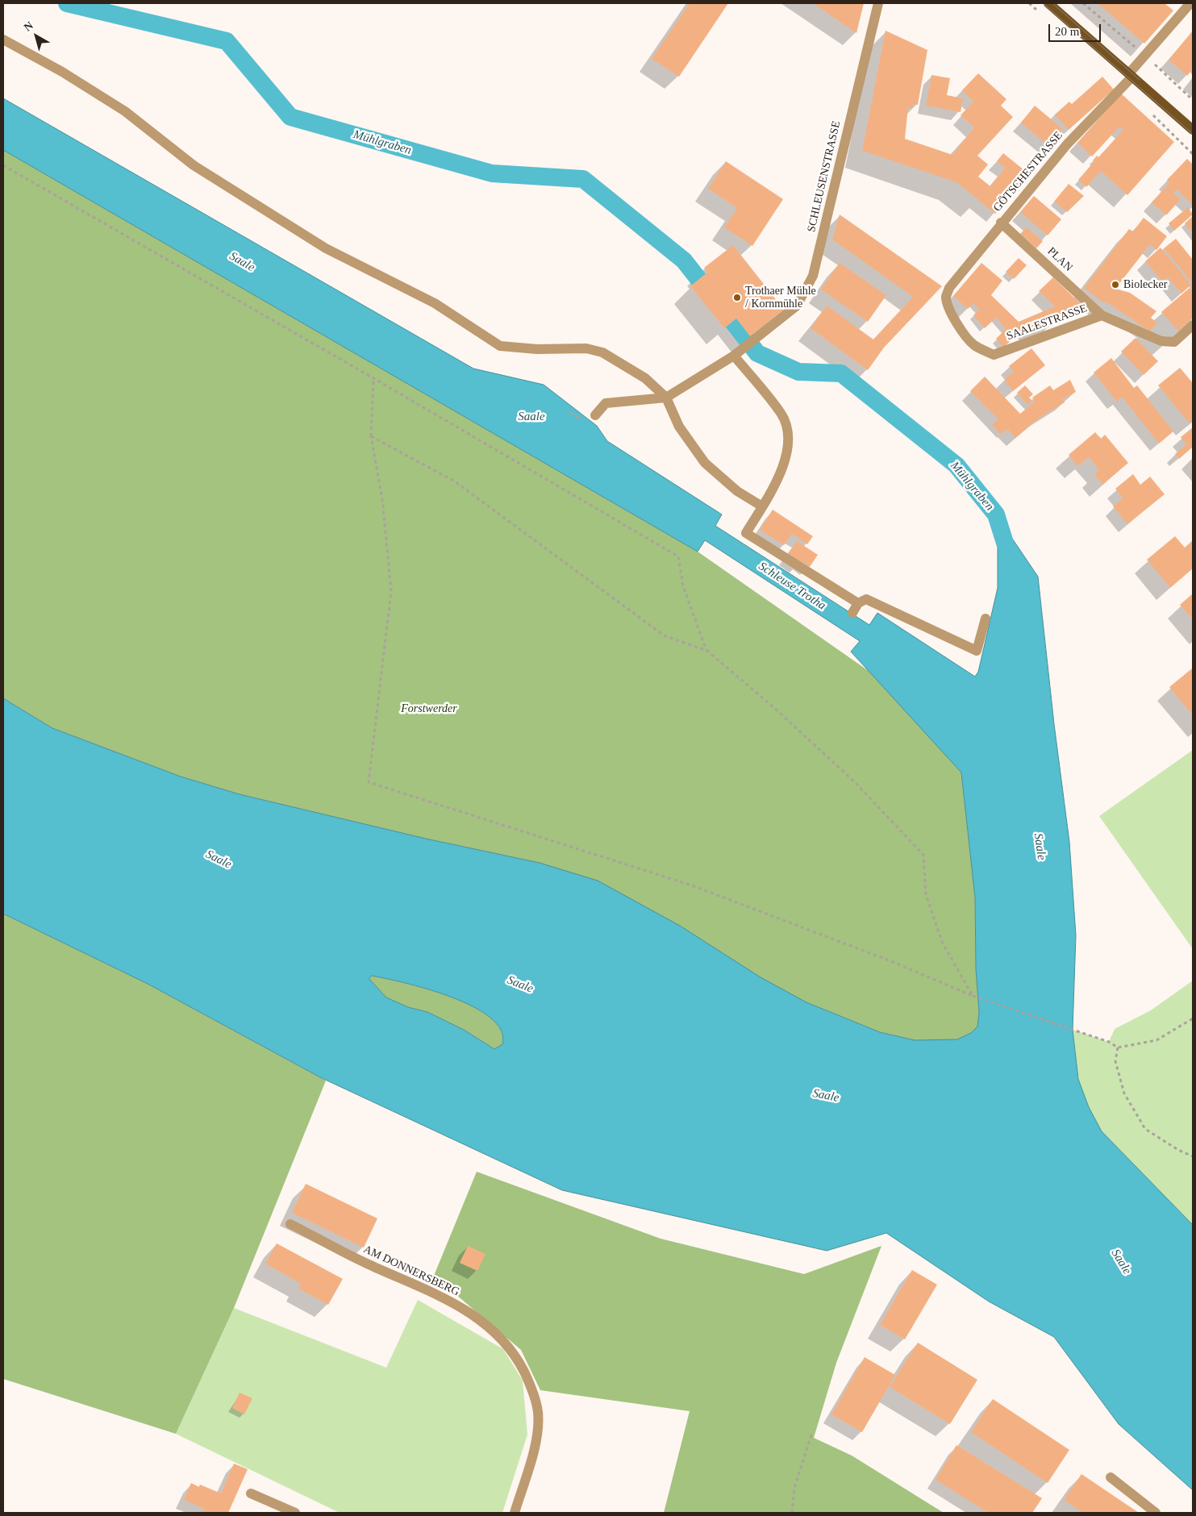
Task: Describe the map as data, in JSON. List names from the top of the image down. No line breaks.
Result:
{"streets":{"street":["GÖTSCHESTRASSE","SCHLEUSENSTRASSE","PLAN","SAALESTRASSE","AM DONNERSBERG"]},"crossings":[["GÖTSCHESTRASSE","PLAN"],["GÖTSCHESTRASSE","SAALESTRASSE"],["PLAN","SAALESTRASSE"]],"water":["Mühlgraben","Saale","Schleuse Trotha"],"parks":["Forstwerder"],"places":["Biolecker","Trothaer Mühle / Kornmühle"],"scale_bar":"20 m","north":"top left"}
